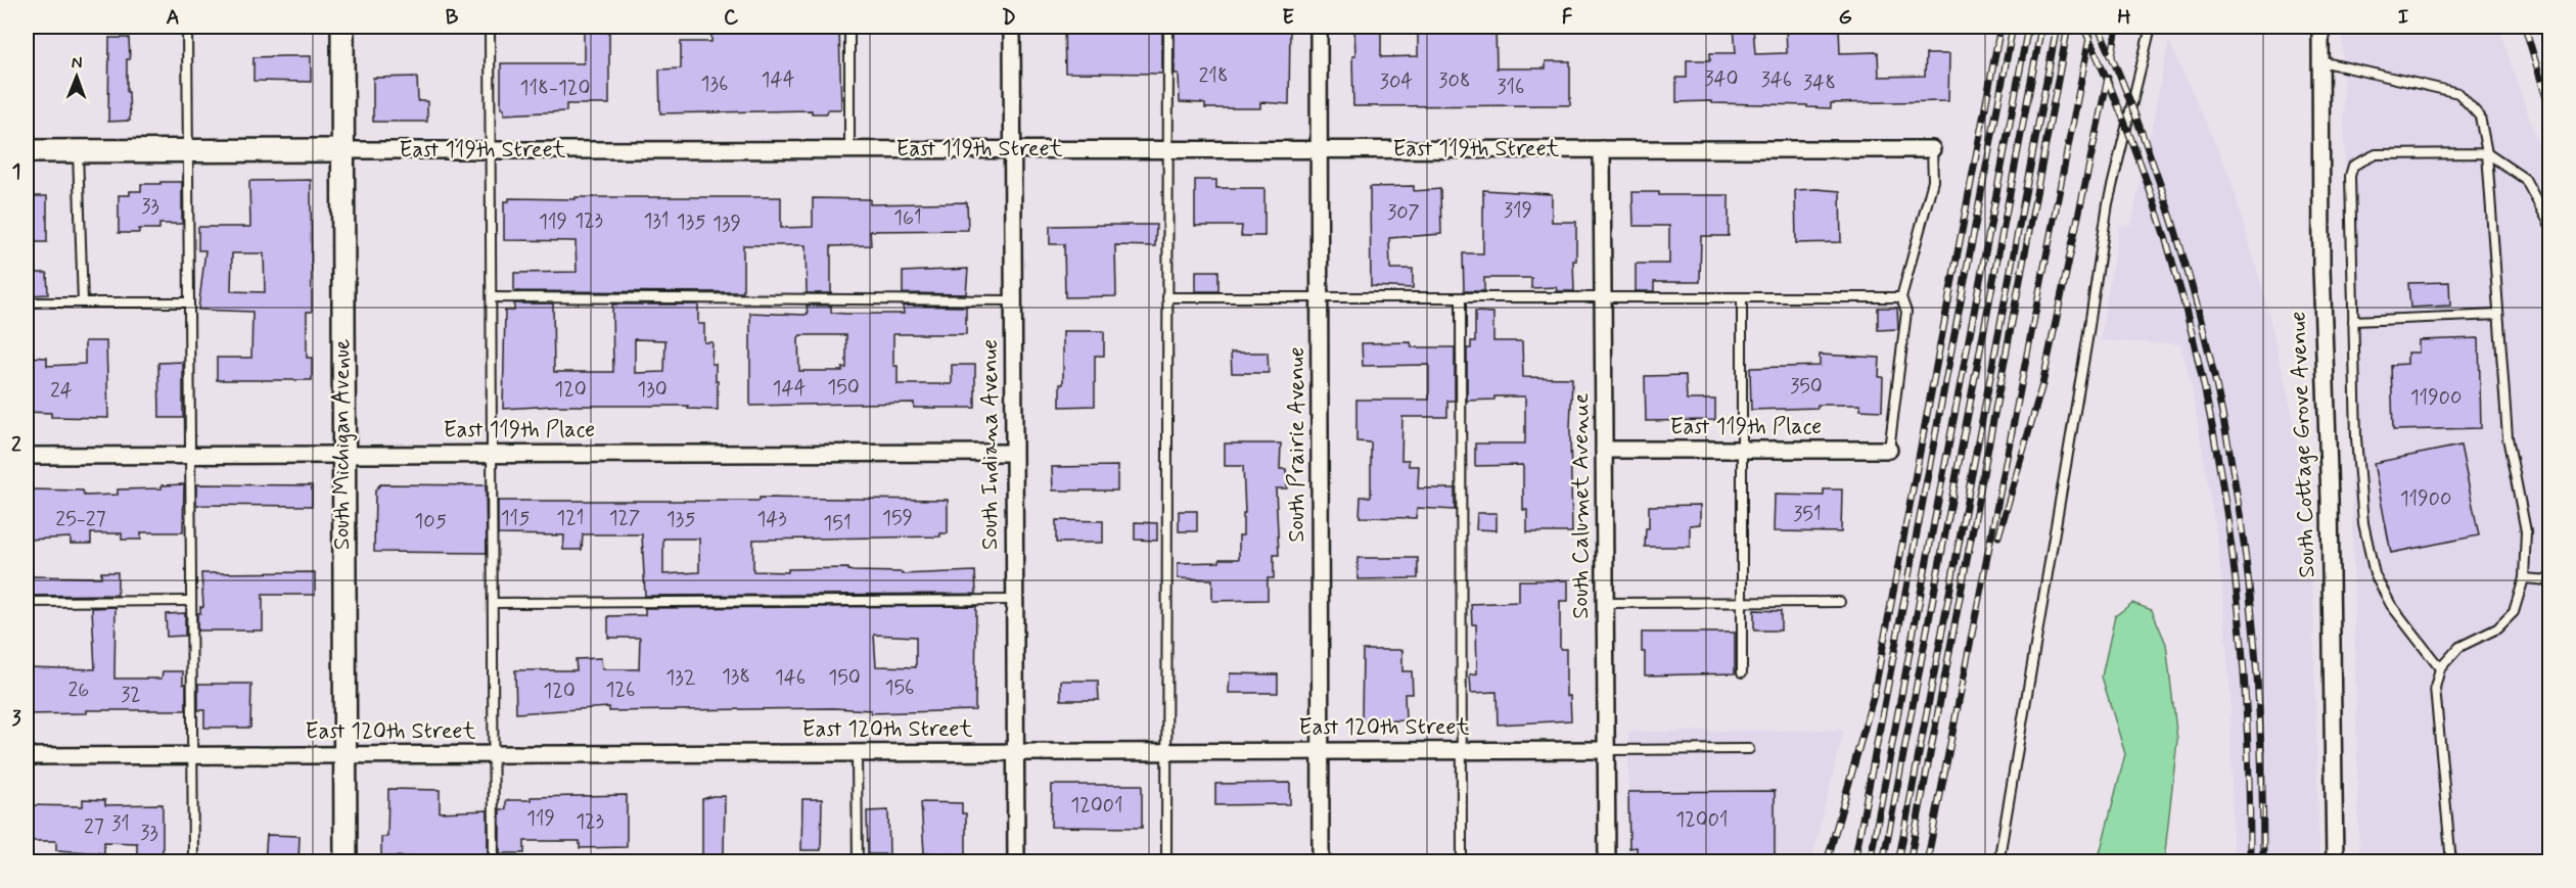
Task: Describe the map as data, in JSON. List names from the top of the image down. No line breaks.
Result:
{"streets":{"main road":["East 119th Street","South Michigan Avenue"],"street":["East 119th Place","South Indiana Avenue","South Prairie Avenue","South Cottage Grove Avenue","South Calumet Avenue","East 120th Street"]},"crossings":[["East 119th Street","South Michigan Avenue"],["East 119th Street","South Indiana Avenue"],["East 119th Street","South Prairie Avenue"],["East 119th Street","South Calumet Avenue"],["East 119th Place","South Michigan Avenue"],["East 119th Place","South Indiana Avenue"],["East 119th Place","South Calumet Avenue"],["South Michigan Avenue","East 120th Street"],["South Indiana Avenue","East 120th Street"],["South Prairie Avenue","East 120th Street"],["South Calumet Avenue","East 120th Street"]],"house_numbers":["218","340","144","346","308","304","348","136","316","118-120","33","319","307","161","123","131","119","135","139","350","150","144","120","130","24","11900","11900","351","115","121","127","159","25-27","135","143","105","151","138","132","146","150","156","26","126","120","32","12001","119","12001","123","31","27","33"],"north":"top","grid":{"columns":["A","B","C","D","E","F","G","H","I"],"rows":["1","2","3"]}}
